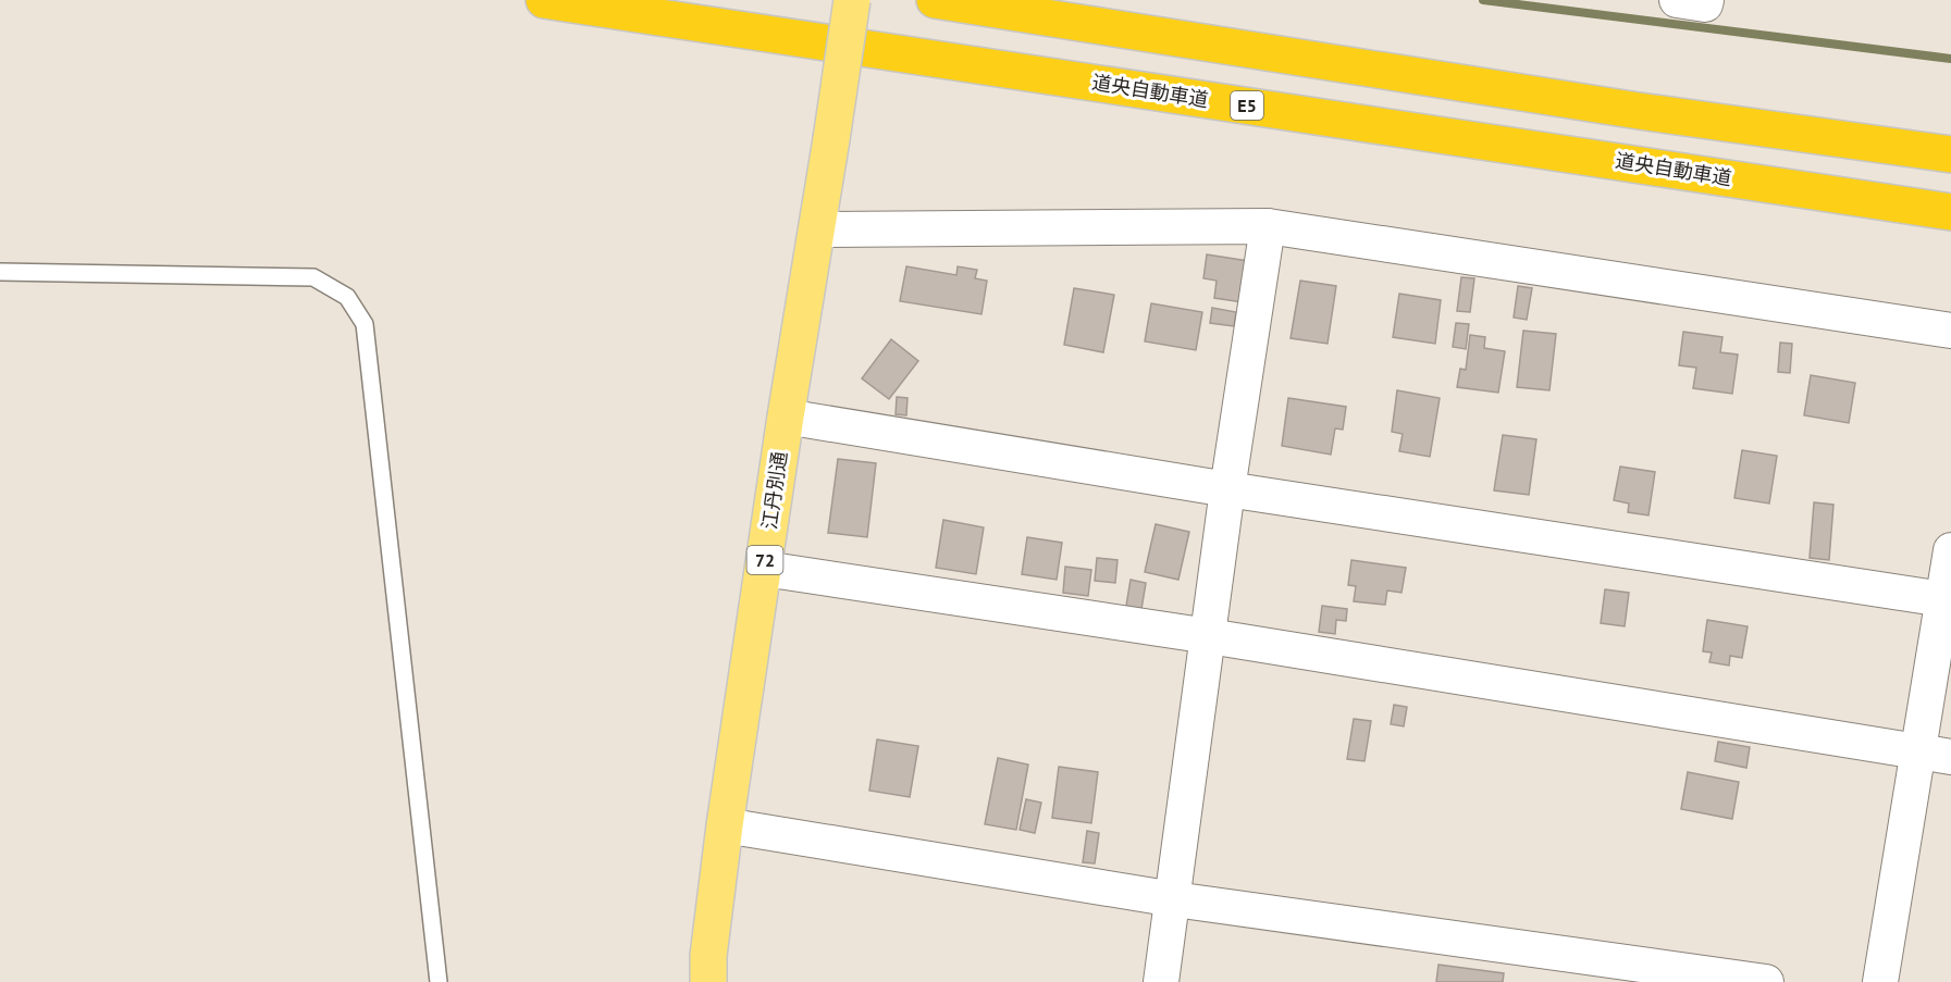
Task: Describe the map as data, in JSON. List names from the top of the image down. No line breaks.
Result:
{"streets":{"highway":["道央自動車道","E5"],"main road":["江丹別通","72"]}}
